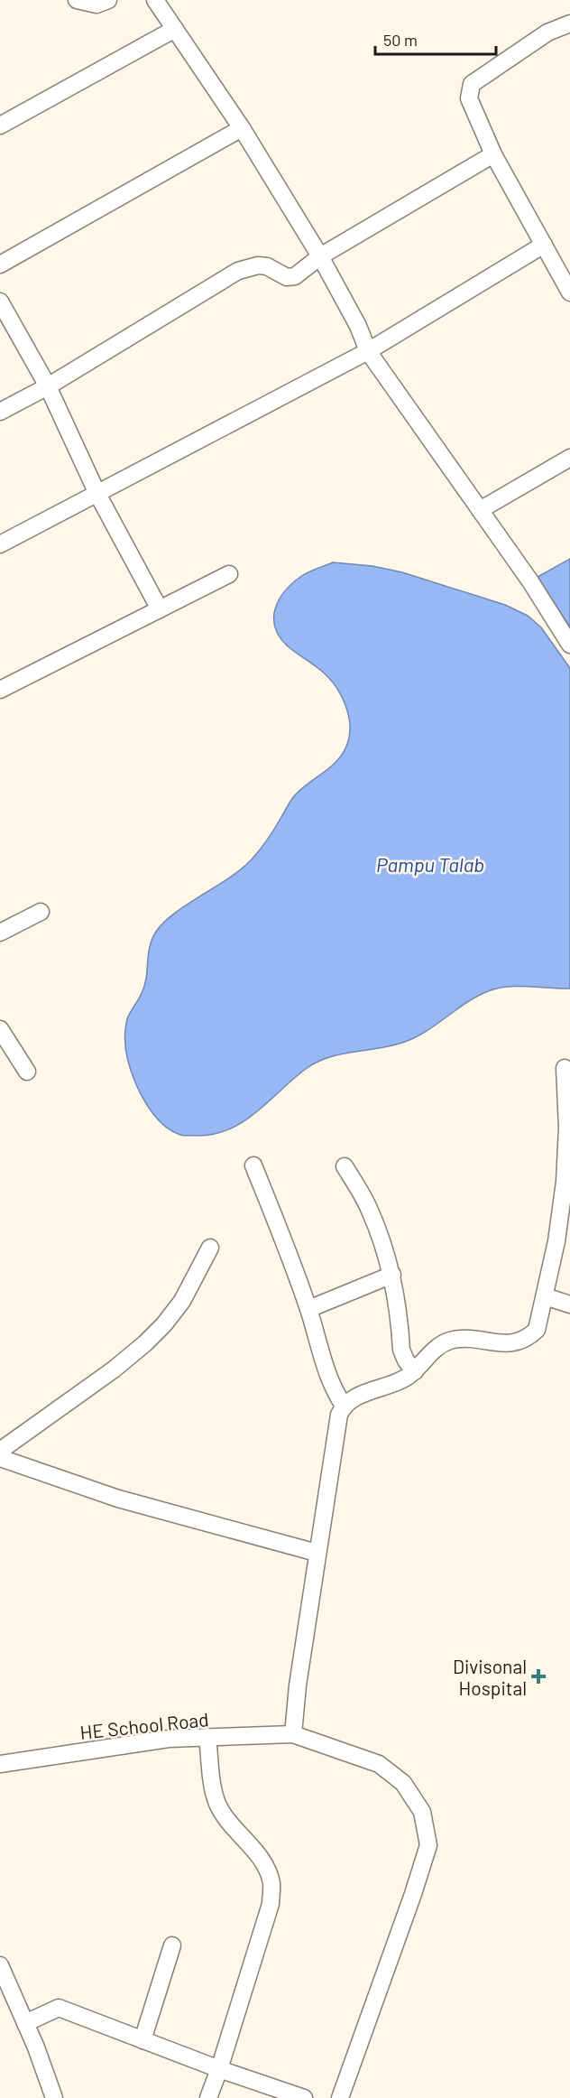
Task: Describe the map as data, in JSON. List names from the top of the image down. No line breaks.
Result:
{"streets":{"street":["HE School Road"]},"water":["Pampu Talab"],"places":{"health":["Divisonal Hospital"]},"scale_bar":"50 m"}
